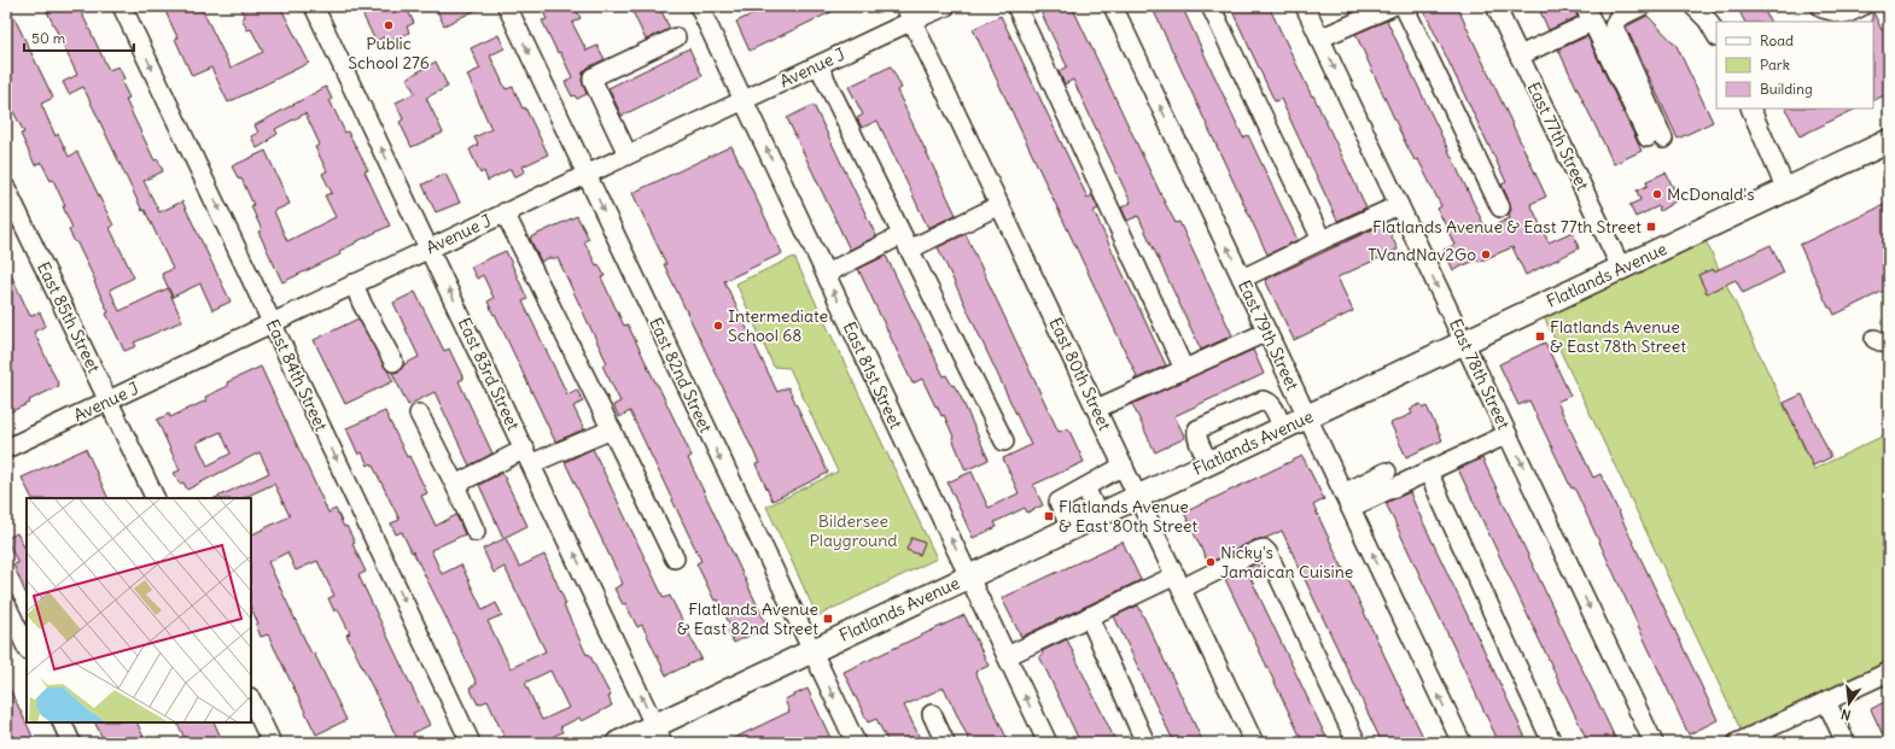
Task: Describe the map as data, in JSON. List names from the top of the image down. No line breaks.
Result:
{"streets":{"main road":["Flatlands Avenue"],"street":["Avenue J","East 77th Street","East 85th Street","East 79th Street","East 83rd Street","East 80th Street","East 78th Street","East 84th Street","East 82nd Street","East 81st Street"]},"crossings":[["Avenue J","East 85th Street"],["Avenue J","East 83rd Street"],["Avenue J","East 80th Street"],["Avenue J","East 84th Street"],["Avenue J","East 82nd Street"],["Avenue J","East 81st Street"],["East 77th Street","Flatlands Avenue"],["Flatlands Avenue","East 79th Street"],["Flatlands Avenue","East 83rd Street"],["Flatlands Avenue","East 80th Street"],["Flatlands Avenue","East 78th Street"],["Flatlands Avenue","East 82nd Street"],["Flatlands Avenue","East 81st Street"]],"one_way":["East 84th Street"],"parks":["Bildersee Playground"],"places":{"other":["Public School 276","McDonald's","TVandNav2Go","Intermediate School 68","Nicky's Jamaican Cuisine"],"transit":["Flatlands Avenue & East 77th Street","Flatlands Avenue & East 78th Street","Flatlands Avenue & East 80th Street","Flatlands Avenue & East 82nd Street"]},"legend":["Road","Park","Building"],"scale_bar":"50 m","north":"bottom"}
